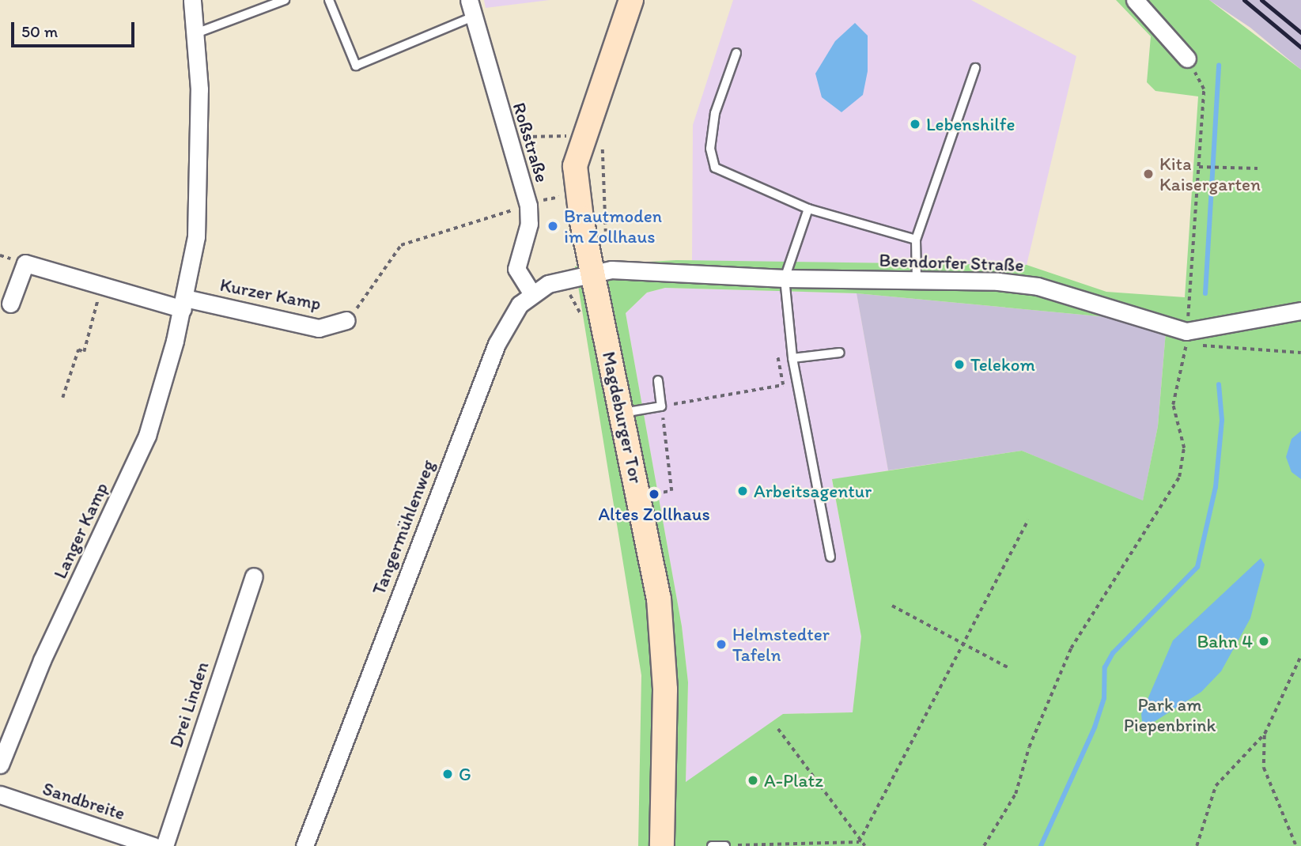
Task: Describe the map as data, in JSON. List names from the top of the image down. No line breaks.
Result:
{"streets":{"main road":["Magdeburger Tor"],"street":["Roßstraße","Beendorfer Straße","Kurzer Kamp","Tangermühlenweg","Langer Kamp","Drei Linden","Sandbreite"]},"crossings":[["Roßstraße","Tangermühlenweg"],["Beendorfer Straße","Magdeburger Tor"],["Beendorfer Straße","Tangermühlenweg"],["Kurzer Kamp","Langer Kamp"],["Magdeburger Tor","Tangermühlenweg"]],"parks":["Park am Piepenbrink"],"places":["Lebenshilfe","Kita Kaisergarten","Brautmoden im Zollhaus","Telekom","Arbeitsagentur","Altes Zollhaus","Bahn 4","Helmstedter Tafeln","G","A-Platz"],"scale_bar":"50 m"}
